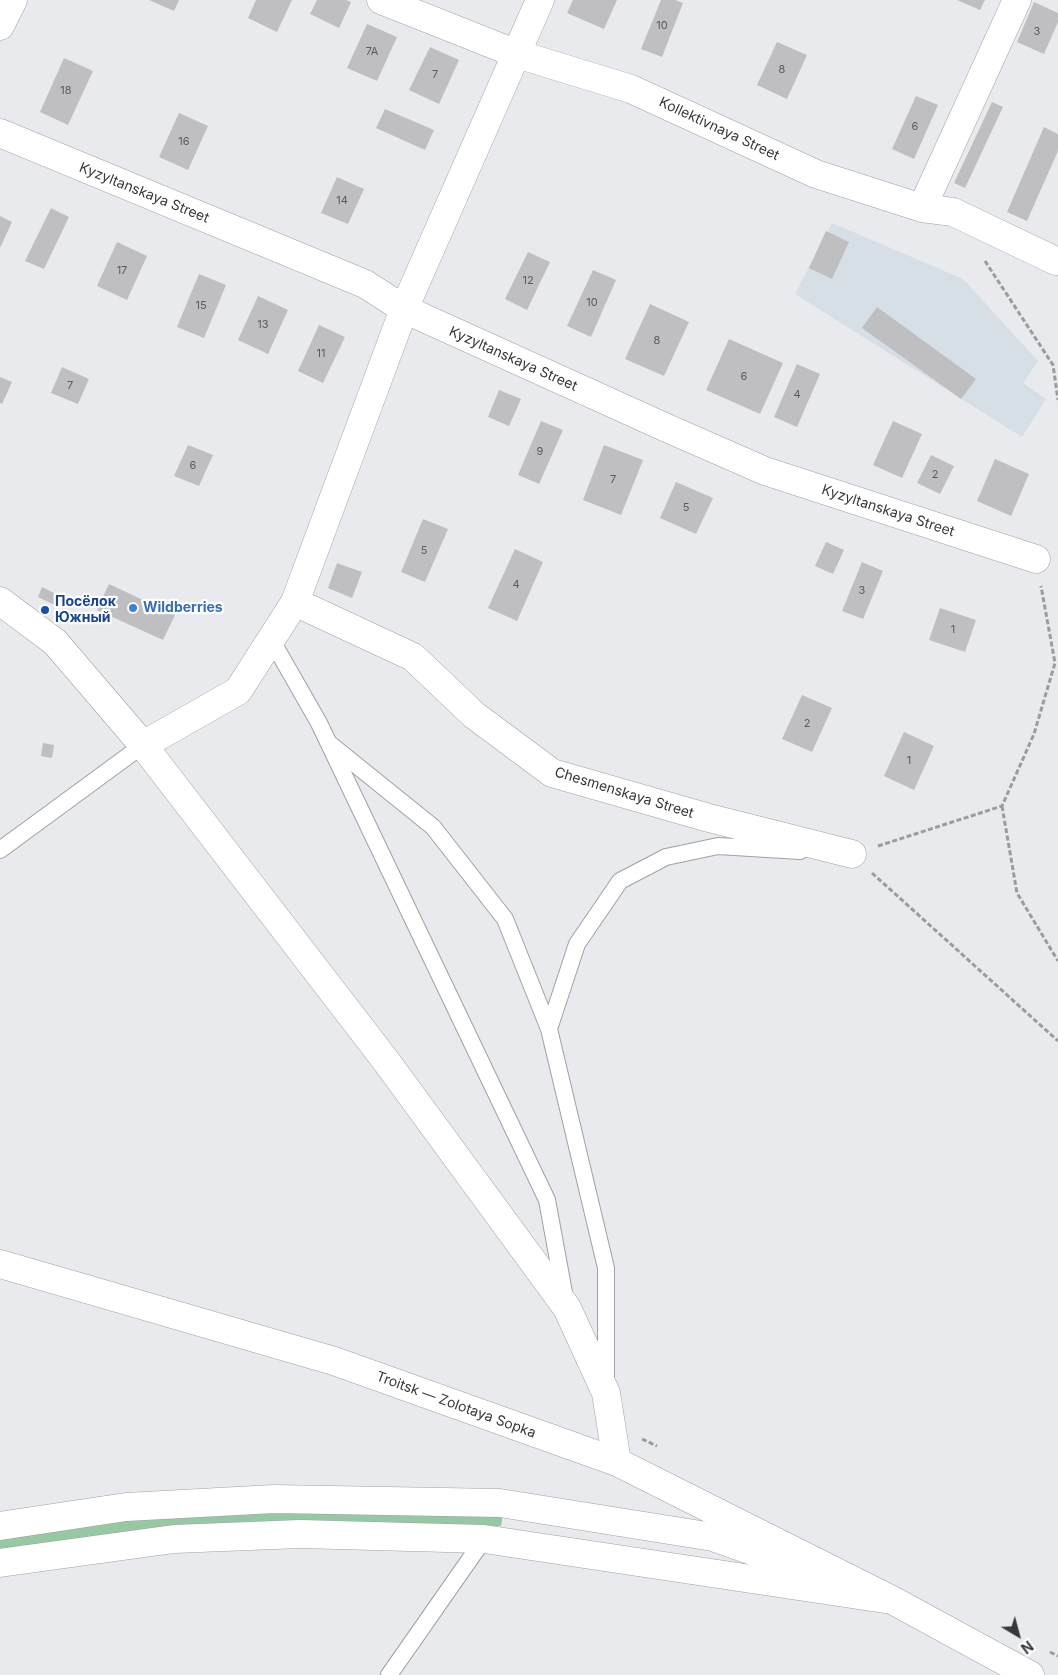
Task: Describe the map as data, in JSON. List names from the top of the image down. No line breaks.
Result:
{"streets":{"street":["Kollektivnaya Street","Kyzyltanskaya Street","Chesmenskaya Street","Troitsk — Zolotaya Sopka"]},"places":["Wildberries","Посёлок Южный"],"house_numbers":["10","3","7А","8","7","18","6","16","14","17","12","10","15","13","8","11","6","7","4","9","6","2","7","5","5","4","3","1","2","1"],"north":"bottom right"}
